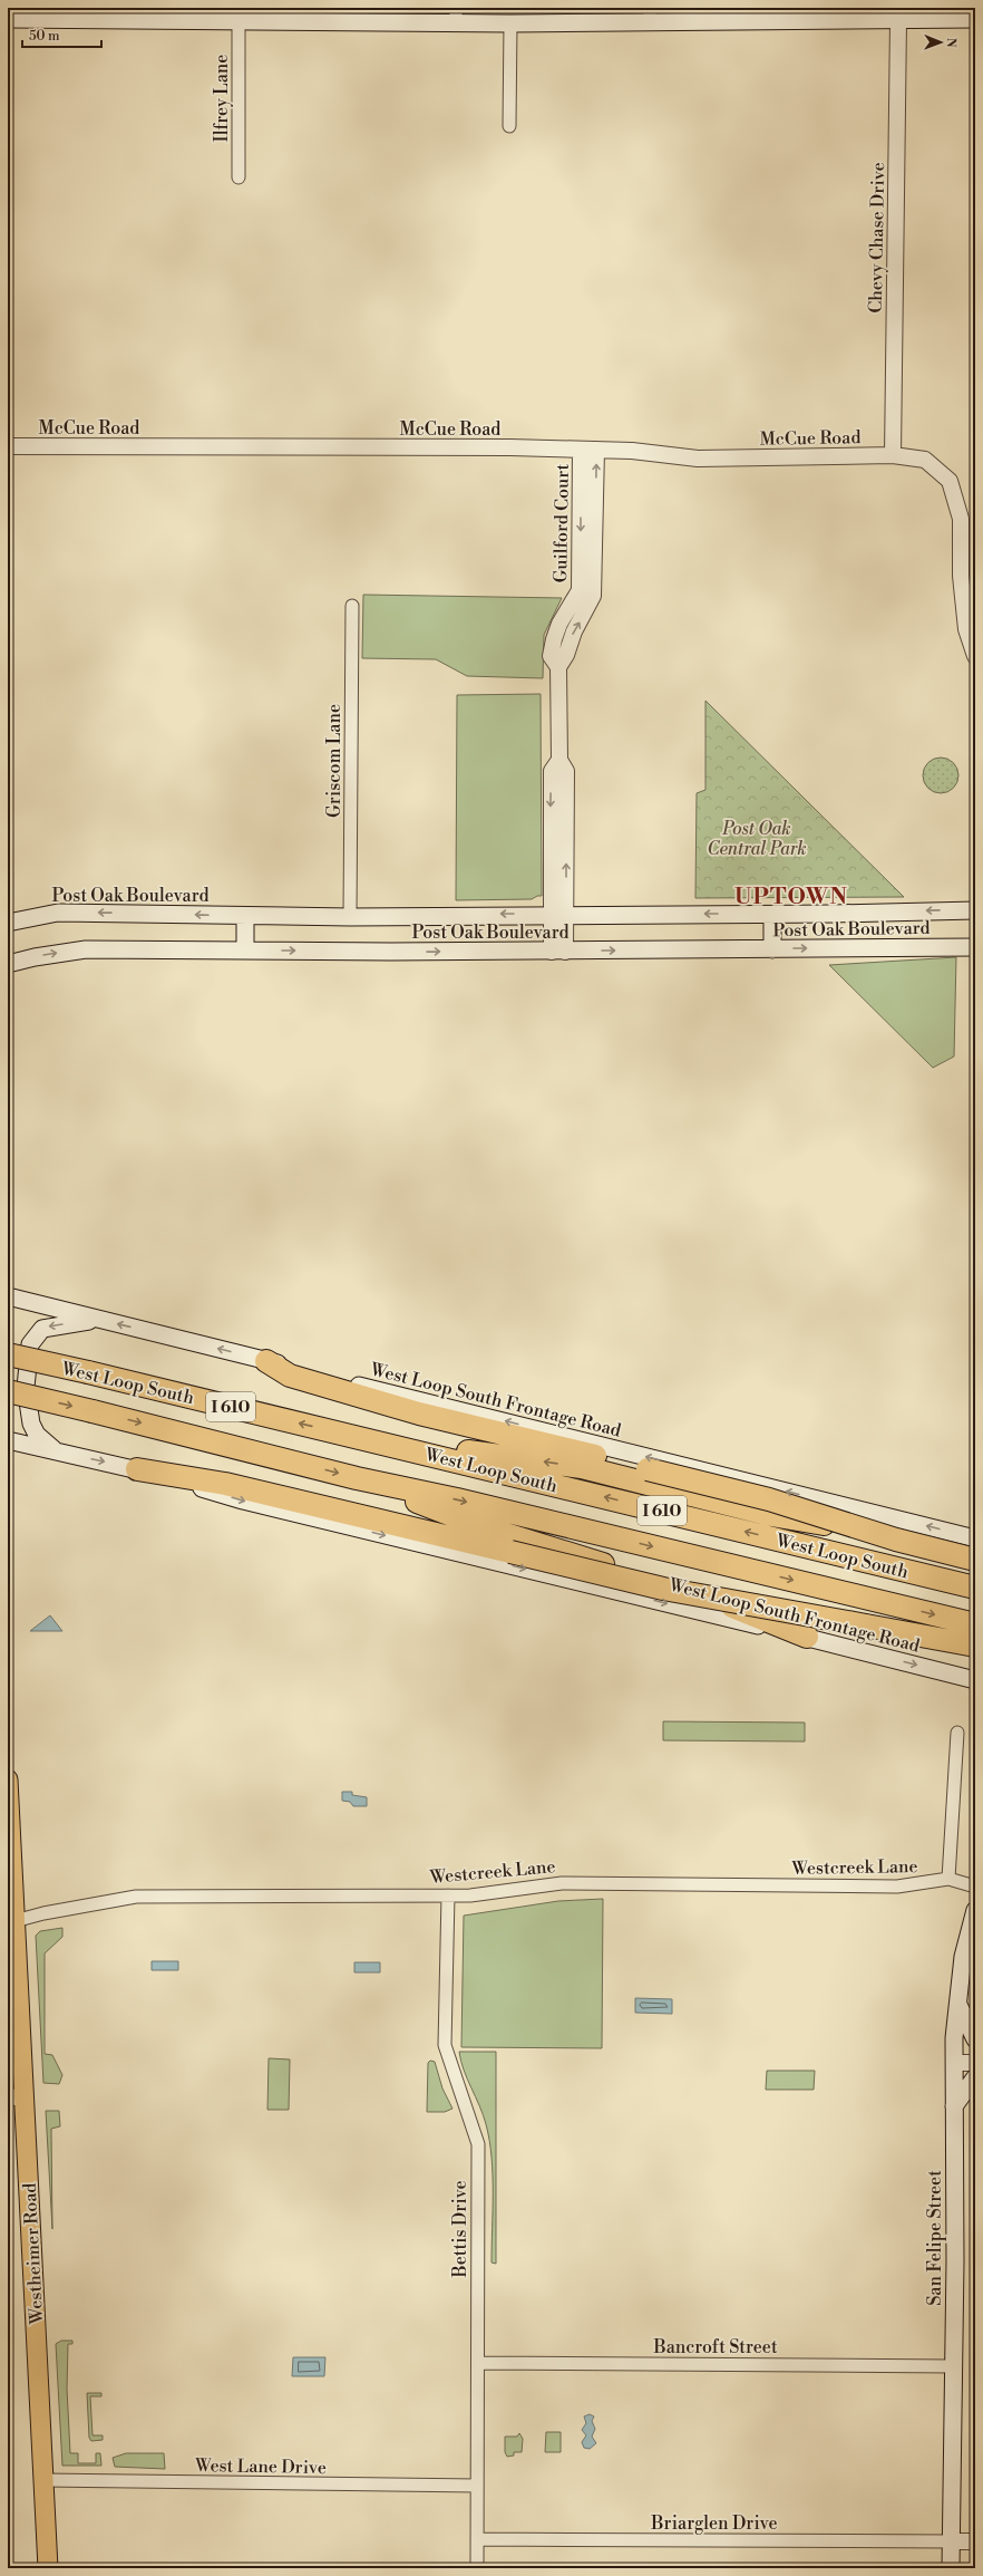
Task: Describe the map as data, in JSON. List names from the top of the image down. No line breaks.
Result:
{"streets":{"highway":["West Loop South","I 610"],"main road":["Post Oak Boulevard","West Loop South Frontage Road","San Felipe Street","Westheimer Road"],"street":["Ilfrey Lane","Chevy Chase Drive","McCue Road","Guilford Court","Griscom Lane","Westcreek Lane","Bettis Drive","Bancroft Street","West Lane Drive","Briarglen Drive"]},"crossings":[["Chevy Chase Drive","McCue Road"],["McCue Road","Guilford Court"],["Guilford Court","Post Oak Boulevard"],["Griscom Lane","Post Oak Boulevard"],["Westcreek Lane","Bettis Drive"],["Westcreek Lane","Westheimer Road"],["Bettis Drive","Bancroft Street"],["Bettis Drive","West Lane Drive"],["Bettis Drive","Briarglen Drive"],["San Felipe Street","Bancroft Street"],["San Felipe Street","Briarglen Drive"],["Westheimer Road","West Lane Drive"]],"districts":["UPTOWN"],"parks":["Post Oak Central Park"],"scale_bar":"50 m","north":"right"}
